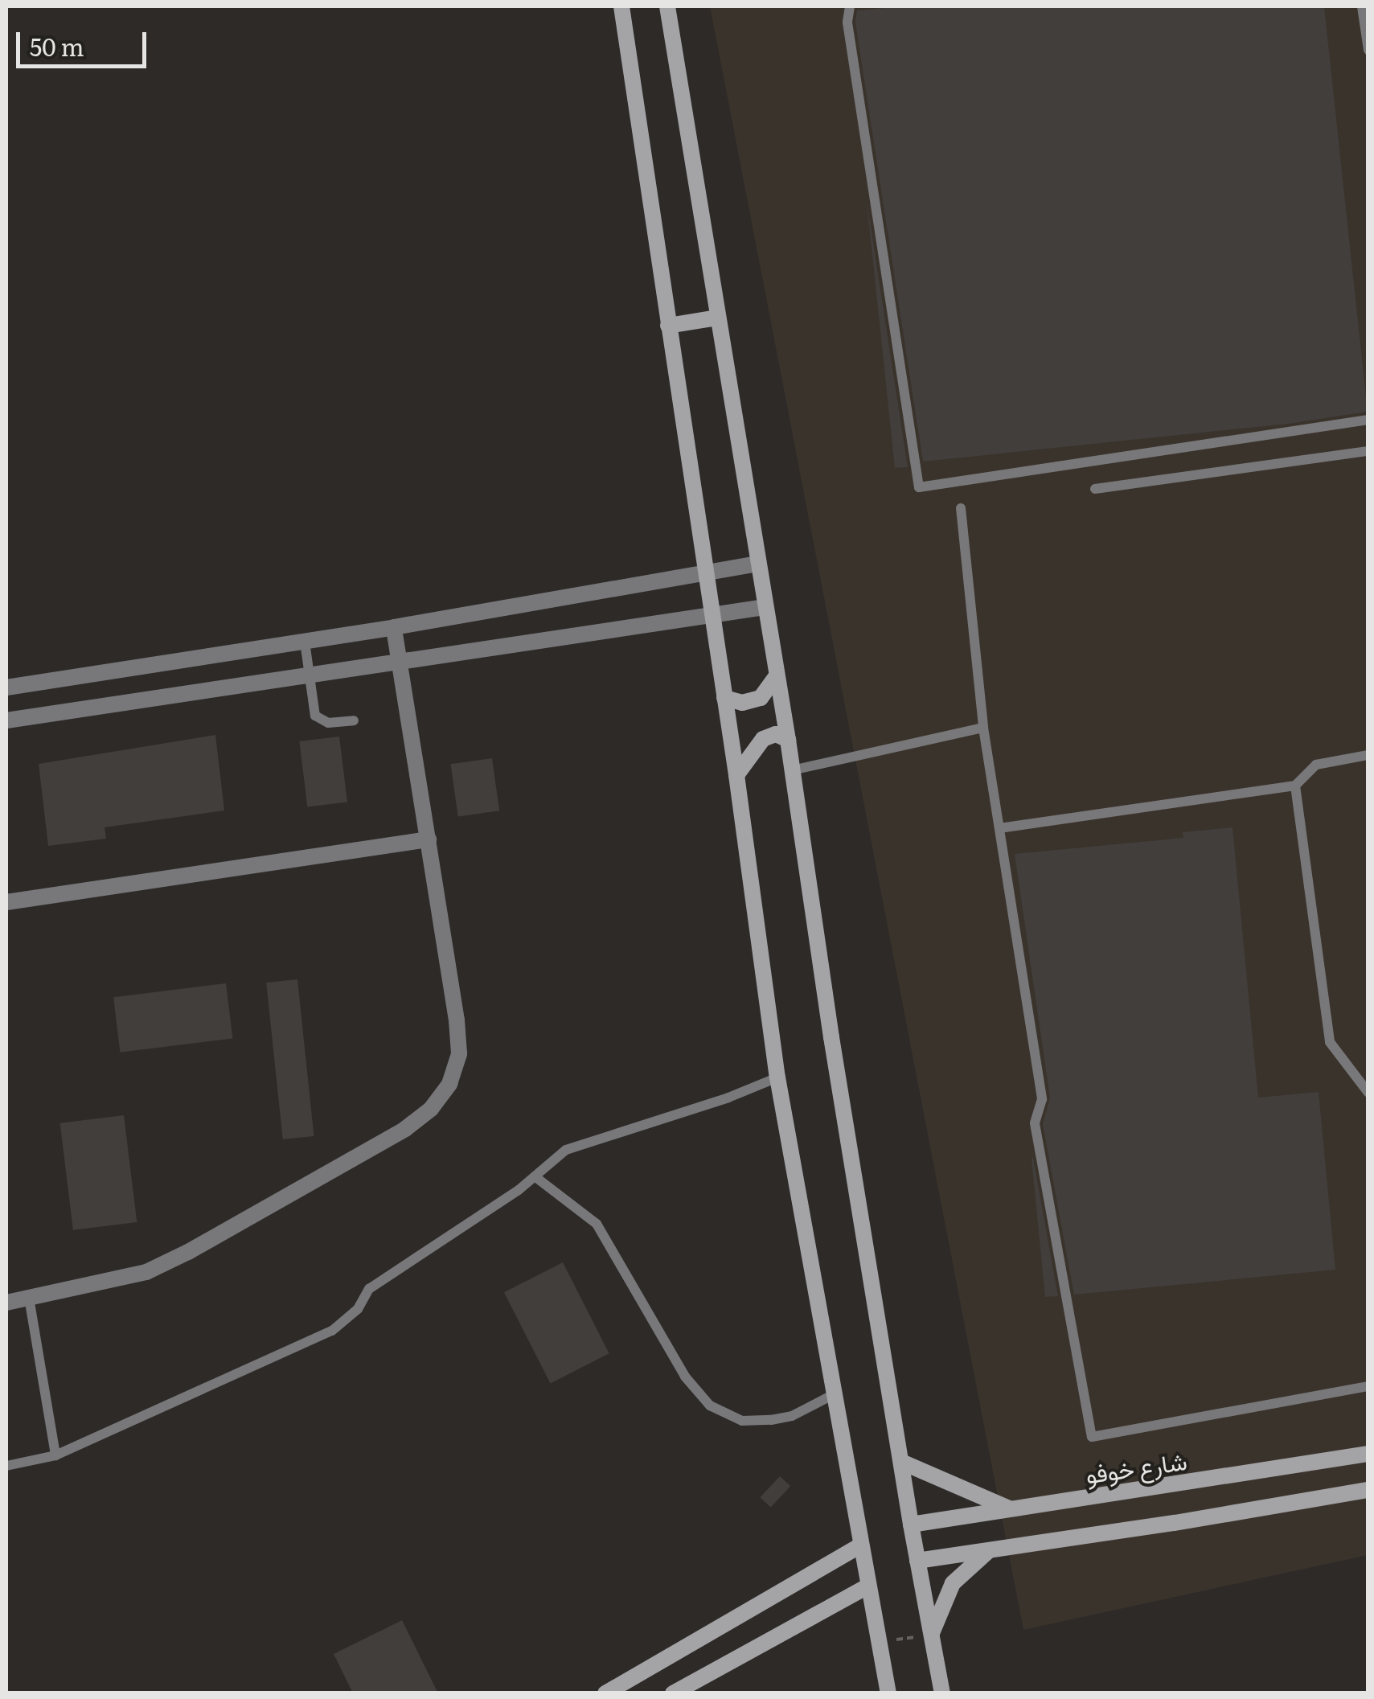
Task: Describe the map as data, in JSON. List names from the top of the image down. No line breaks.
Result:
{"streets":{"street":["شارع خوفو"]},"scale_bar":"50 m"}
